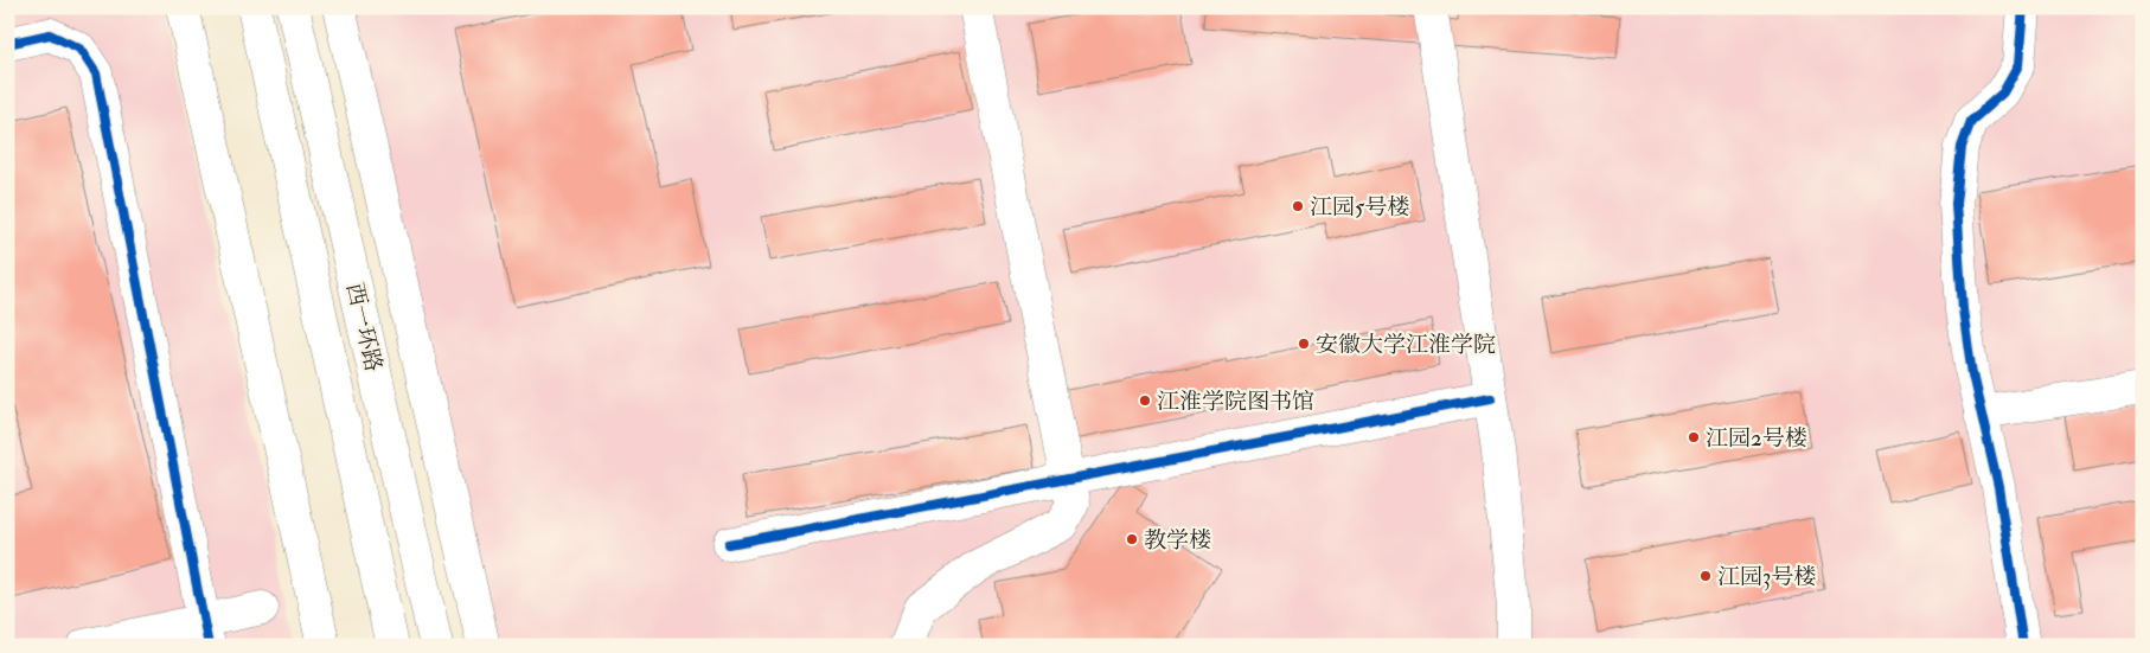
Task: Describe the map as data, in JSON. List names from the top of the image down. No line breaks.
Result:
{"streets":{"main road":["西一环路"]},"places":["江园5号楼","安徽大学江淮学院","江淮学院图书馆","江园2号楼","教学楼","江园3号楼"]}
